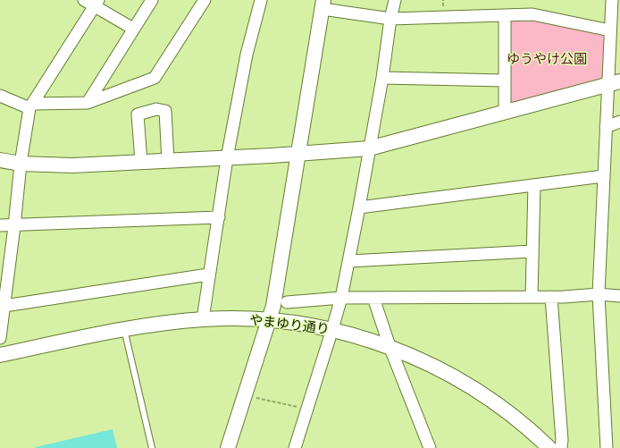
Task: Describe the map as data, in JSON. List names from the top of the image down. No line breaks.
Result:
{"streets":{"street":["やまゆり通り"]},"parks":["ゆうやけ公園"]}
